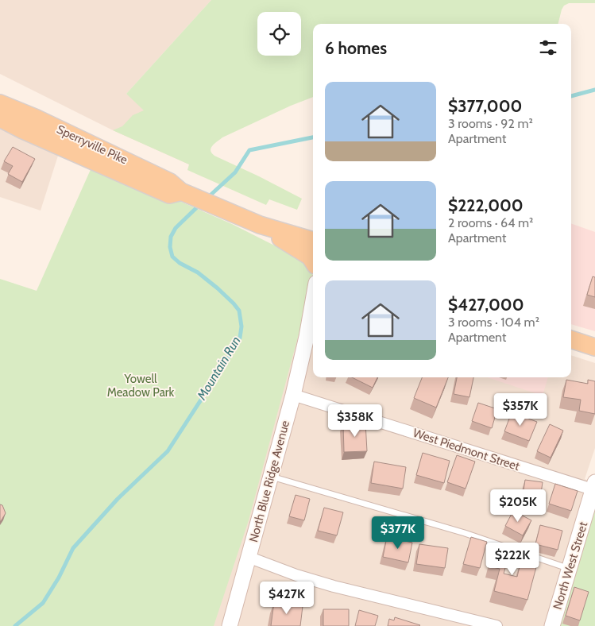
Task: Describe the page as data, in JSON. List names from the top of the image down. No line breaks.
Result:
{"streets":{"main road":["Sperryville Pike"],"street":["West Piedmont Street","North Blue Ridge Avenue","North West Street"]},"crossings":[["West Piedmont Street","North Blue Ridge Avenue"],["West Piedmont Street","North West Street"]],"water":["Mountain Run"],"parks":["Yowell Meadow Park"],"page":{"heading":"6 homes","list":[{"name":"$377,000","note":"3 rooms · 92 m² · Apartment"},{"name":"$222,000","note":"2 rooms · 64 m² · Apartment"},{"name":"$427,000","note":"3 rooms · 104 m² · Apartment"}],"price":["$357K","$358K","$205K","$377K","$222K","$427K"]}}
